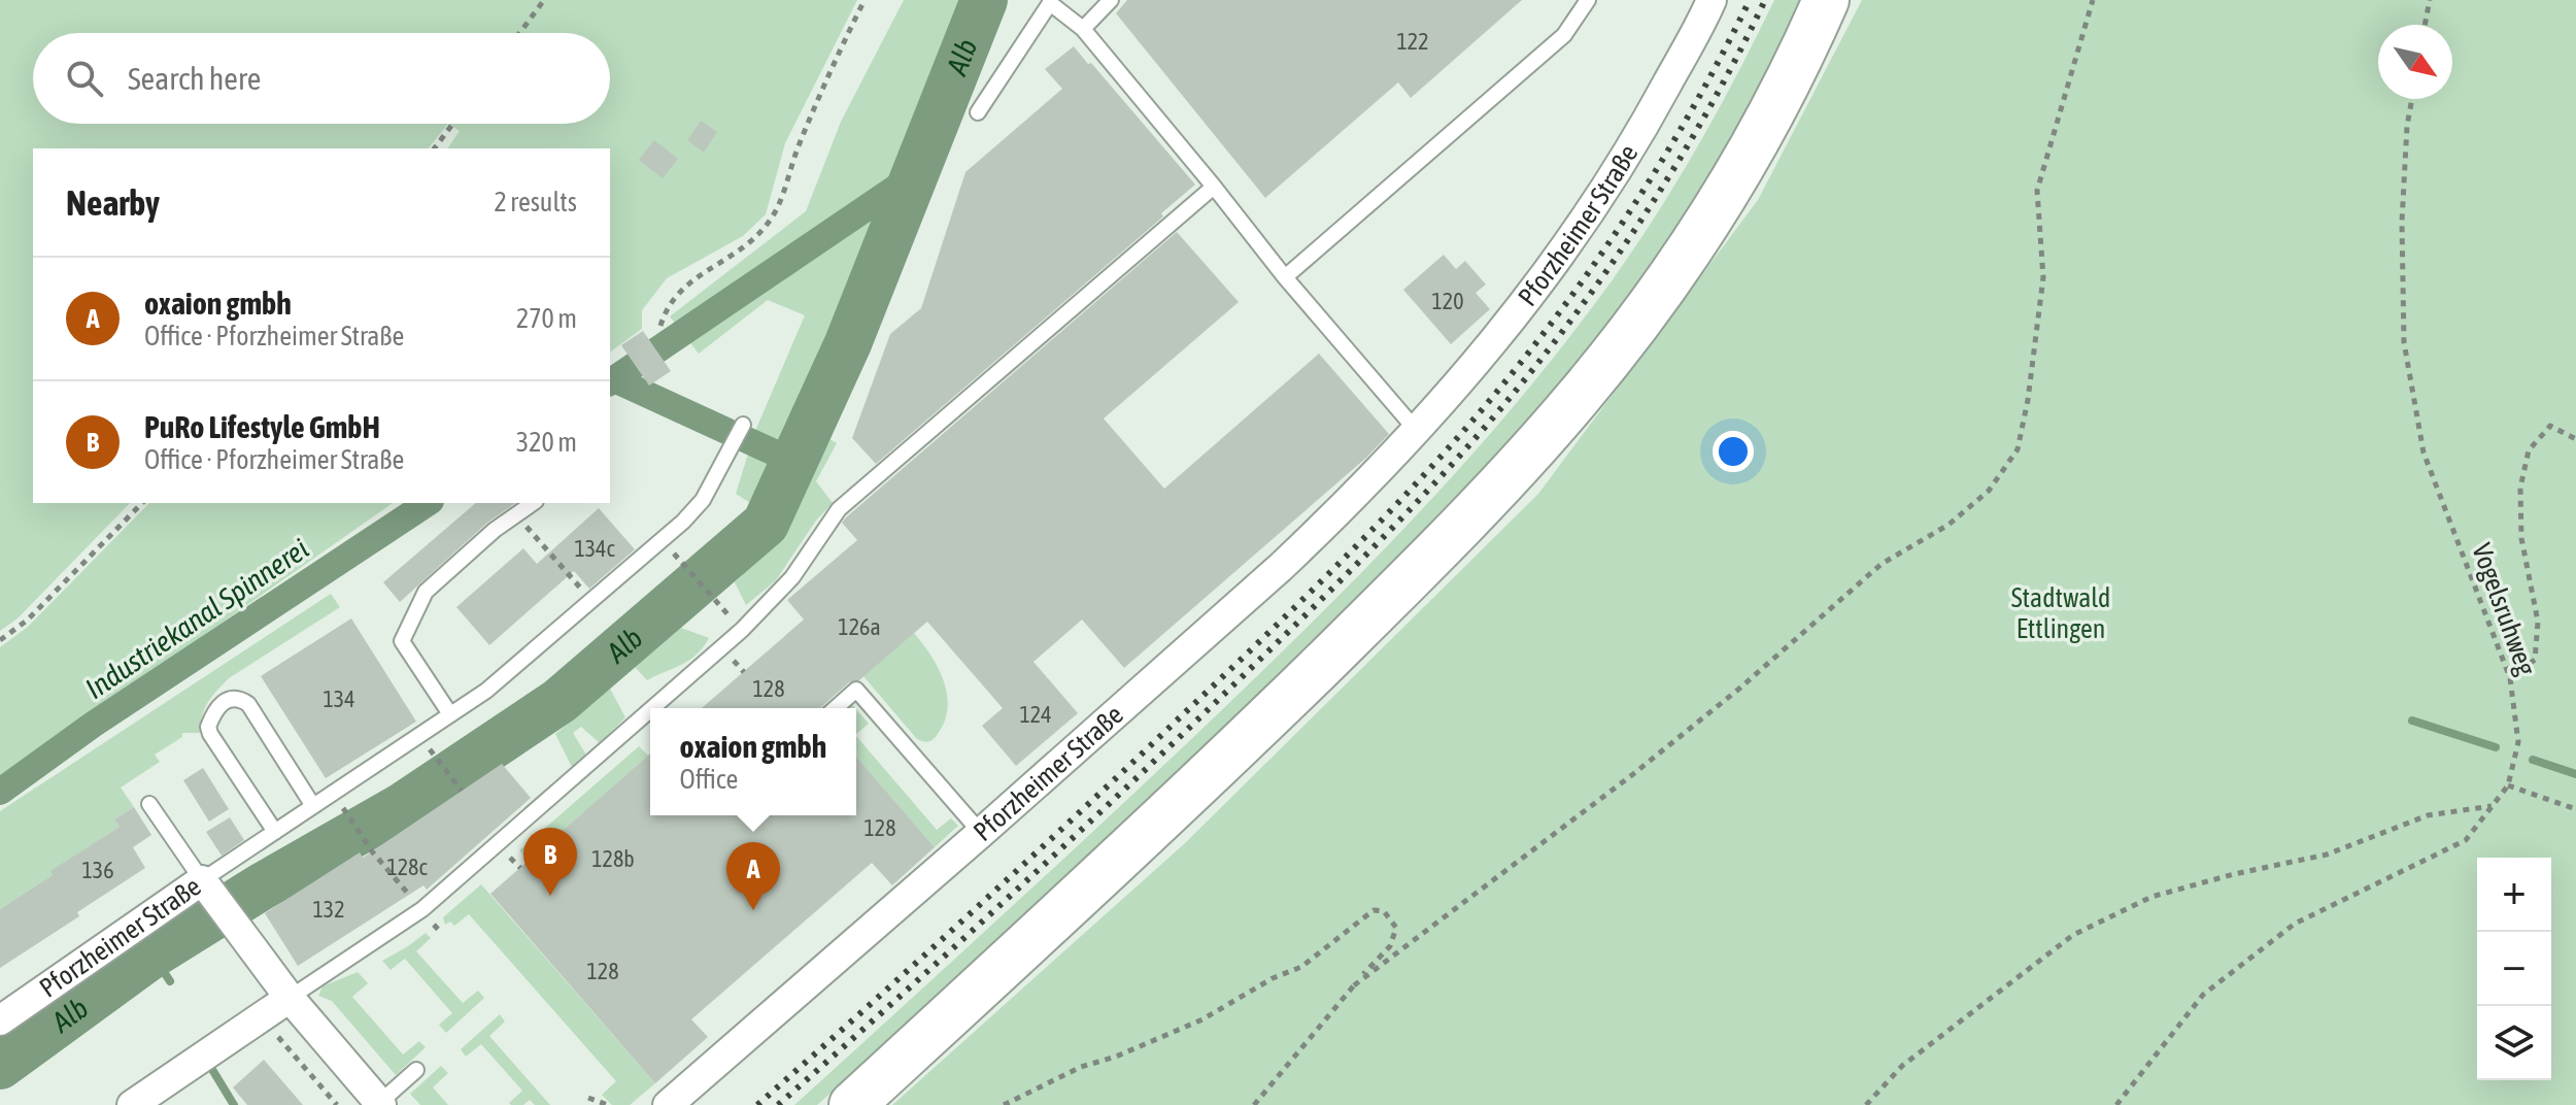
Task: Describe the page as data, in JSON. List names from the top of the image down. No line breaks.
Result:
{"streets":{"street":["Pforzheimer Straße"],"path":["Vogelsruhweg"]},"water":["Alb","Industriekanal Spinnerei"],"parks":["Stadtwald Ettlingen"],"house_numbers":["122","120","134c","126a","128","134","124","128","128b","128c","136","132","128"],"north":"bottom right","page":{"search":"Search here","heading":["Nearby","2 results"],"list":[{"mark":"A","name":"oxaion gmbh","note":"Office · Pforzheimer Straße","value":"270 m"},{"mark":"B","name":"PuRo Lifestyle GmbH","note":"Office · Pforzheimer Straße","value":"320 m"}],"popup":["oxaion gmbh","Office"],"pins":["B","A"],"map_buttons":["+","−"]}}
